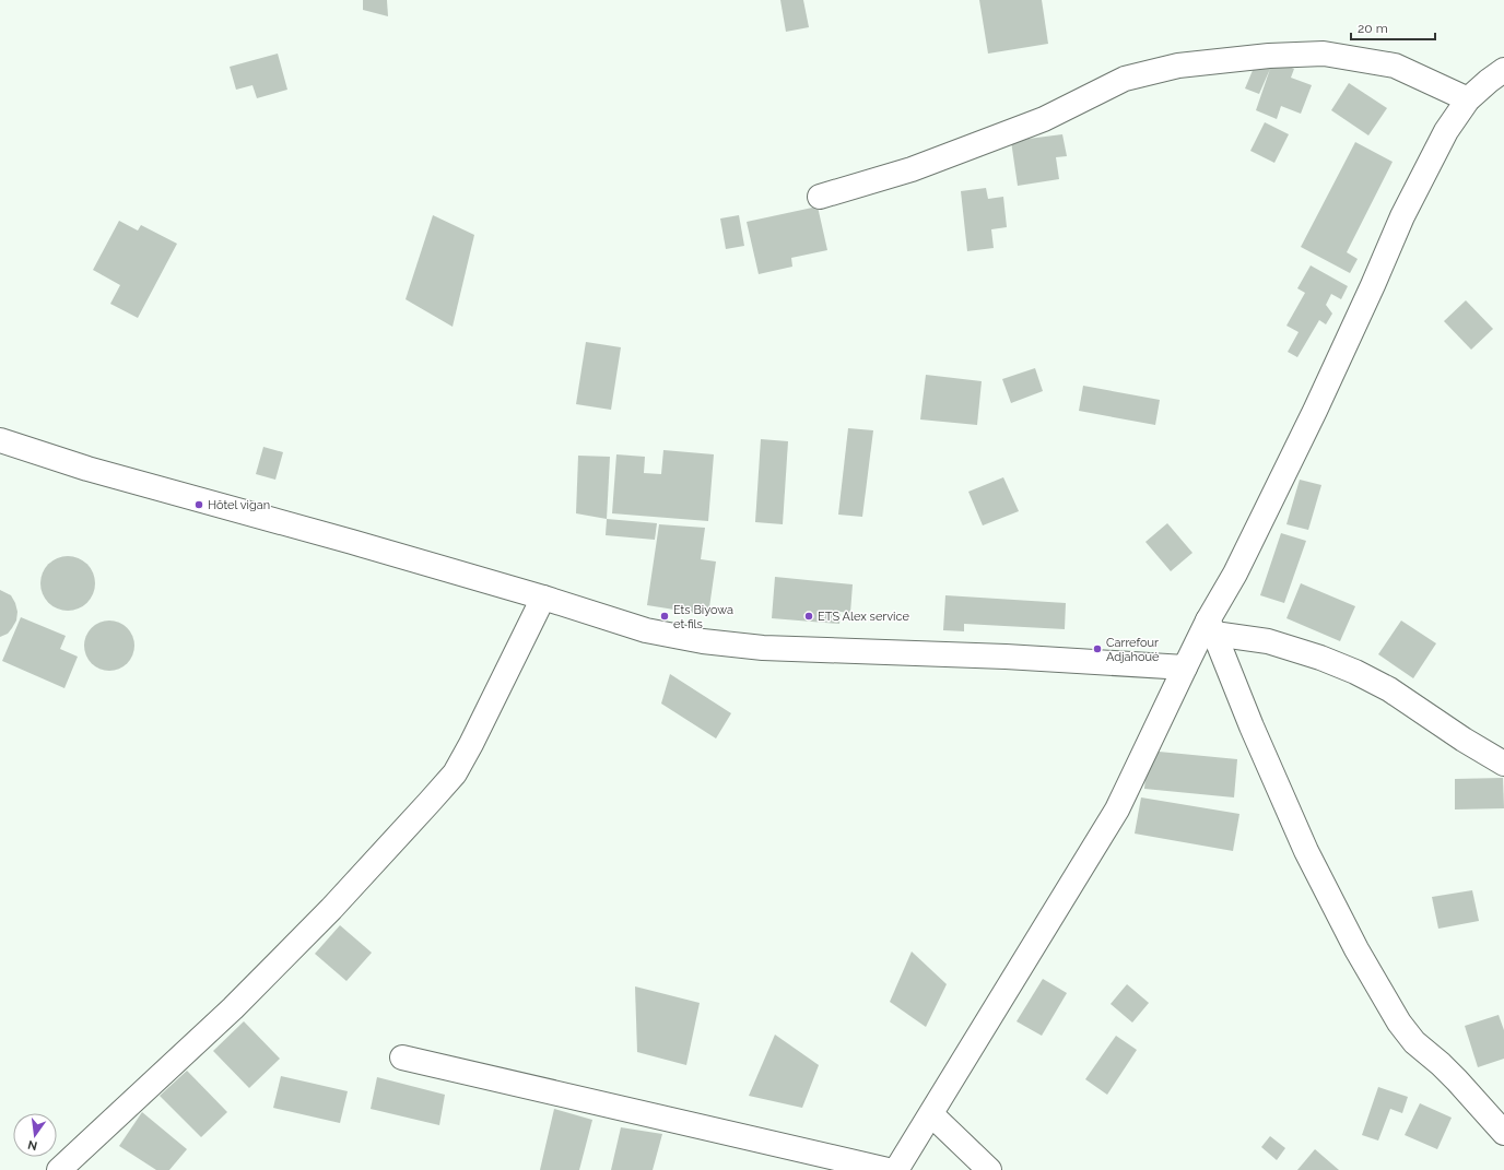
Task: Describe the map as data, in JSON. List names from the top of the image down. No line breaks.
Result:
{"places":["Hôtel vigan","Ets Biyowa et fils","ETS Alex service","Carrefour Adjahoué"],"scale_bar":"20 m","north":"bottom"}
